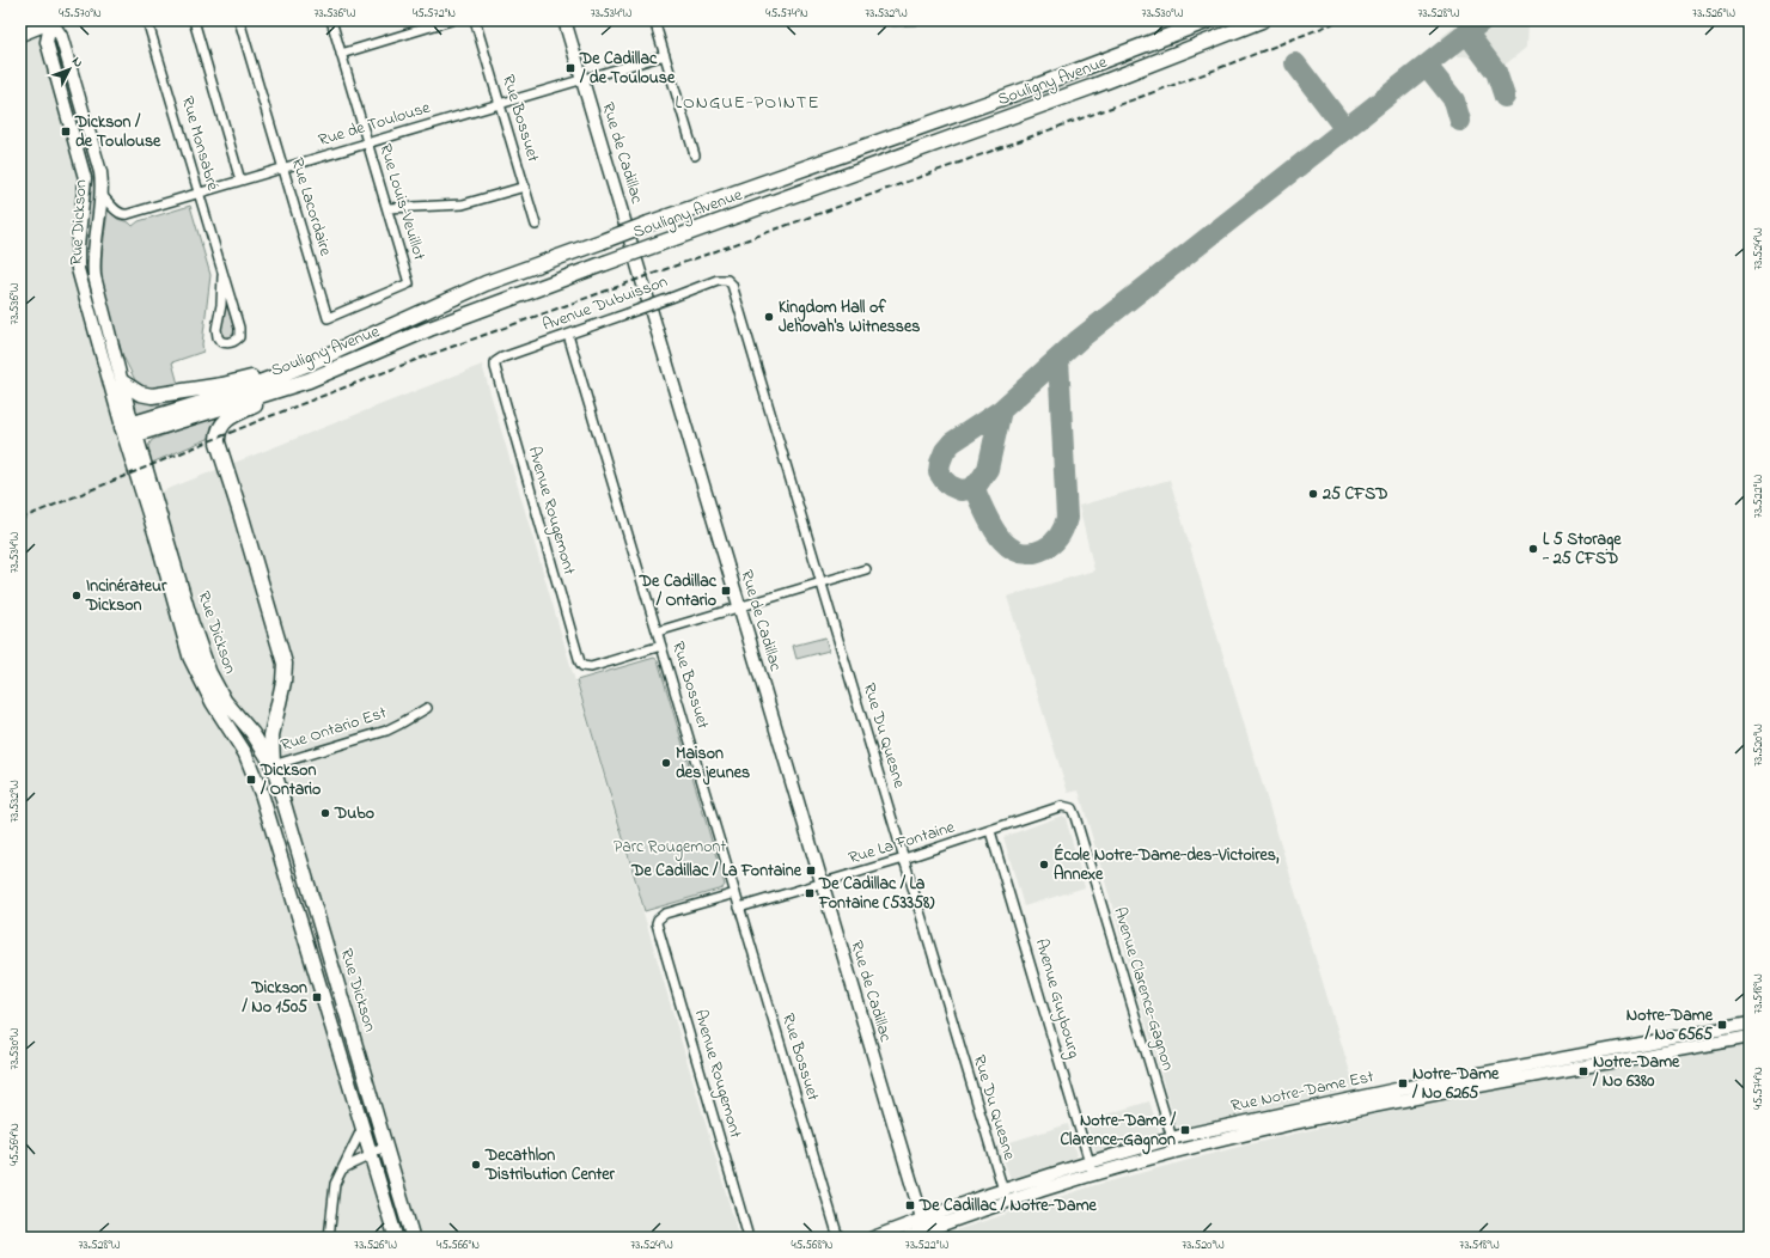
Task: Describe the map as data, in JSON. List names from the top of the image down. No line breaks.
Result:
{"streets":{"highway":["Souligny Avenue"],"main road":["Rue de Cadillac","Rue Dickson","Rue Notre-Dame Est"],"street":["Rue Bossuet","Rue de Toulouse","Rue Monsabré","Rue Louis-Veuillot","Rue Lacordaire","Avenue Dubuisson","Avenue Rougemont","Rue Ontario Est","Rue Du Quesne","Rue La Fontaine","Avenue Clarence-Gagnon","Avenue Guybourg"]},"crossings":[["Souligny Avenue","Rue Dickson"],["Rue Bossuet","Rue de Toulouse"],["Rue Bossuet","Avenue Dubuisson"],["Rue Bossuet","Avenue Rougemont"],["Rue Bossuet","Rue La Fontaine"],["Rue de Toulouse","Rue Monsabré"],["Rue de Toulouse","Rue de Cadillac"],["Rue de Toulouse","Rue Louis-Veuillot"],["Rue de Toulouse","Rue Lacordaire"],["Rue de Toulouse","Rue Dickson"],["Rue de Cadillac","Rue La Fontaine"],["Rue de Cadillac","Rue Notre-Dame Est"],["Rue Louis-Veuillot","Rue Lacordaire"],["Rue Dickson","Rue Ontario Est"],["Avenue Dubuisson","Avenue Rougemont"],["Avenue Dubuisson","Rue Du Quesne"],["Rue Du Quesne","Rue La Fontaine"],["Rue Du Quesne","Rue Notre-Dame Est"],["Rue La Fontaine","Avenue Clarence-Gagnon"],["Rue La Fontaine","Avenue Guybourg"],["Avenue Clarence-Gagnon","Rue Notre-Dame Est"],["Avenue Guybourg","Rue Notre-Dame Est"]],"districts":["LONGUE-POINTE"],"parks":["Parc Rougemont"],"places":{"transit":["De Cadillac / de Toulouse","Dickson / de Toulouse","De Cadillac / Ontario","Dickson / Ontario","De Cadillac / La Fontaine","De Cadillac / La Fontaine (53358)","Dickson / No 1505","Notre-Dame / No 6565","Notre-Dame / No 6380","Notre-Dame / No 6265","Notre-Dame / Clarence-Gagnon","De Cadillac / Notre-Dame"],"other":["Kingdom Hall of Jehovah's Witnesses","25 CFSD","L 5 Storage - 25 CFSD","Incinérateur Dickson","Maison des jeunes","Dubo","École Notre-Dame-des-Victoires, Annexe","Decathlon Distribution Center"]},"north":"top right","coordinates":["45.570°N","73.536°W","45.572°N","73.534°W","45.574°N","73.532°W","73.530°W","73.528°W","73.526°W","73.524°W","73.522°W","73.520°W","73.518°W","45.564°N","45.566°N","45.568°N"]}
